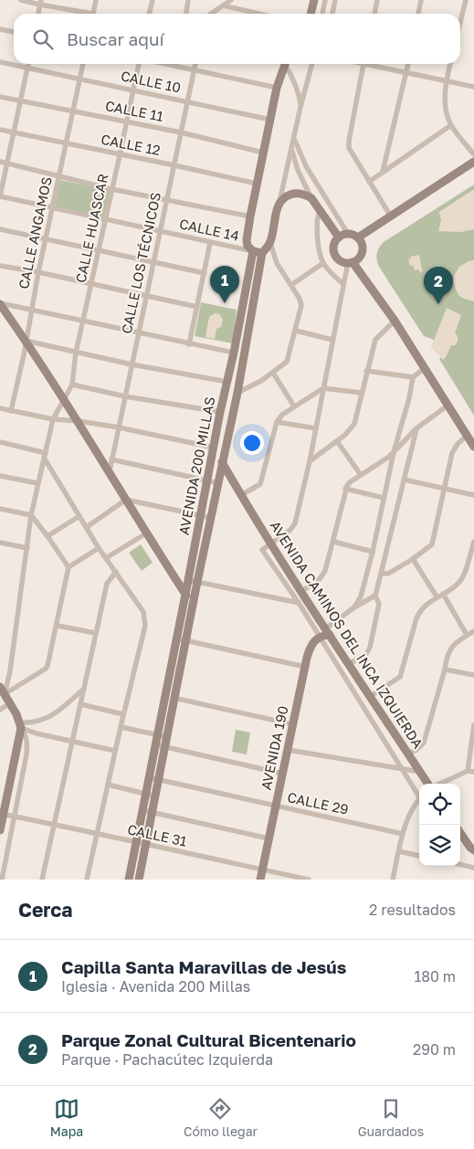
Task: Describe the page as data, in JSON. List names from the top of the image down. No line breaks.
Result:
{"streets":{"main road":["AVENIDA 200 MILLAS","AVENIDA CAMINOS DEL INCA IZQUIERDA","AVENIDA 190"],"street":["CALLE 10","CALLE 11","CALLE 12","CALLE HUASCAR","CALLE 14","CALLE ANGAMOS","CALLE LOS TÉCNICOS","CALLE 29","CALLE 31"]},"crossings":[["CALLE 10","CALLE HUASCAR"],["CALLE 10","CALLE ANGAMOS"],["CALLE 10","CALLE LOS TÉCNICOS"],["CALLE 10","AVENIDA 200 MILLAS"],["CALLE 11","CALLE HUASCAR"],["CALLE 11","CALLE ANGAMOS"],["CALLE 11","CALLE LOS TÉCNICOS"],["CALLE 11","AVENIDA 200 MILLAS"],["CALLE 12","CALLE HUASCAR"],["CALLE 12","CALLE ANGAMOS"],["CALLE 12","CALLE LOS TÉCNICOS"],["CALLE 12","AVENIDA 200 MILLAS"],["CALLE HUASCAR","CALLE 14"],["CALLE 14","CALLE ANGAMOS"],["CALLE 14","CALLE LOS TÉCNICOS"],["CALLE 14","AVENIDA 200 MILLAS"],["AVENIDA 200 MILLAS","AVENIDA CAMINOS DEL INCA IZQUIERDA"],["AVENIDA 200 MILLAS","CALLE 29"],["AVENIDA 200 MILLAS","CALLE 31"],["AVENIDA CAMINOS DEL INCA IZQUIERDA","AVENIDA 190"],["AVENIDA 190","CALLE 29"],["AVENIDA 190","CALLE 31"]],"page":{"search":"Buscar aquí","pins":["1","2"],"heading":["Cerca","2 resultados"],"list":[{"mark":"1","name":"Capilla Santa Maravillas de Jesús","note":"Iglesia · Avenida 200 Millas","value":"180 m"},{"mark":"2","name":"Parque Zonal Cultural Bicentenario","note":"Parque · Pachacútec Izquierda","value":"290 m"}],"nav":["Mapa","Cómo llegar","Guardados"]}}
